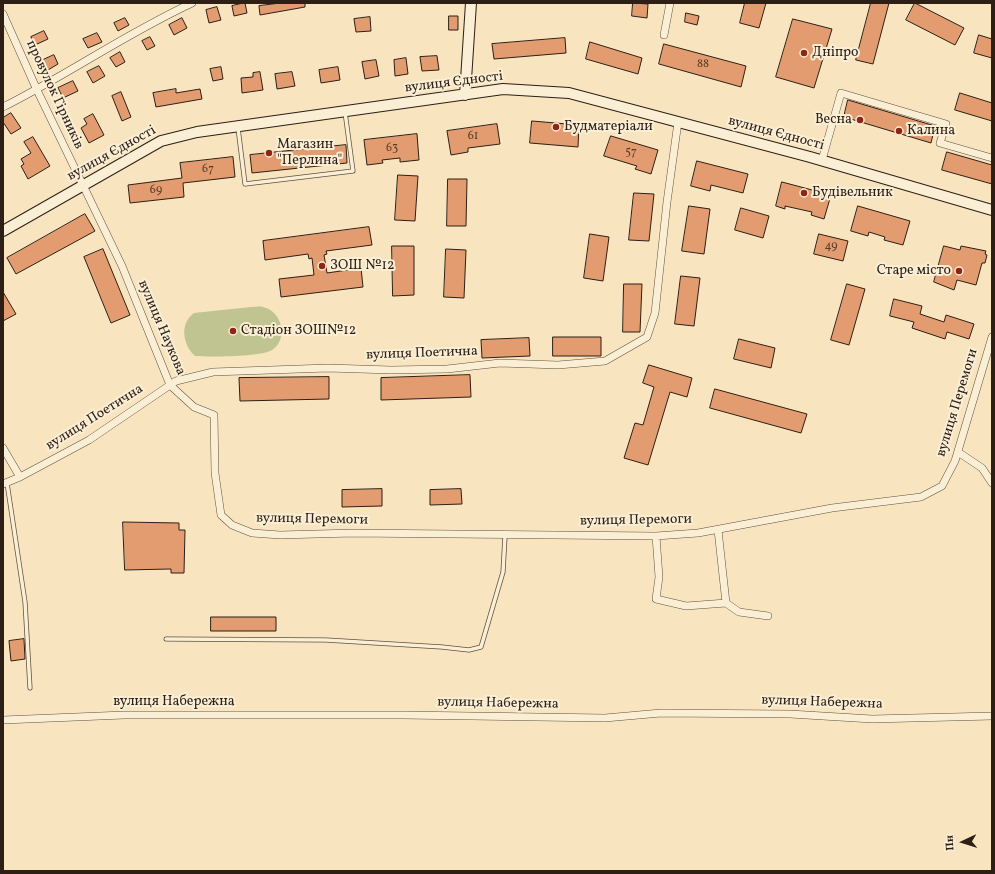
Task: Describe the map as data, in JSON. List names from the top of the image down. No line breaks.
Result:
{"streets":{"street":["вулиця Єдності","провулок Гірників","вулиця Наукова","вулиця Поетична","вулиця Перемоги","вулиця Набережна"]},"crossings":[["вулиця Єдності","провулок Гірників"],["вулиця Єдності","вулиця Наукова"],["вулиця Єдності","вулиця Поетична"],["провулок Гірників","вулиця Наукова"],["вулиця Наукова","вулиця Поетична"],["вулиця Наукова","вулиця Перемоги"]],"places":["Дніпро","Весна","Будматеріали","Калина","Магазин \"Перлина\"","Будівельник","ЗОШ №12","Старе місто","Стадіон ЗОШ№12"],"house_numbers":["88","61","63","57","67","69","49"],"north":"left"}
